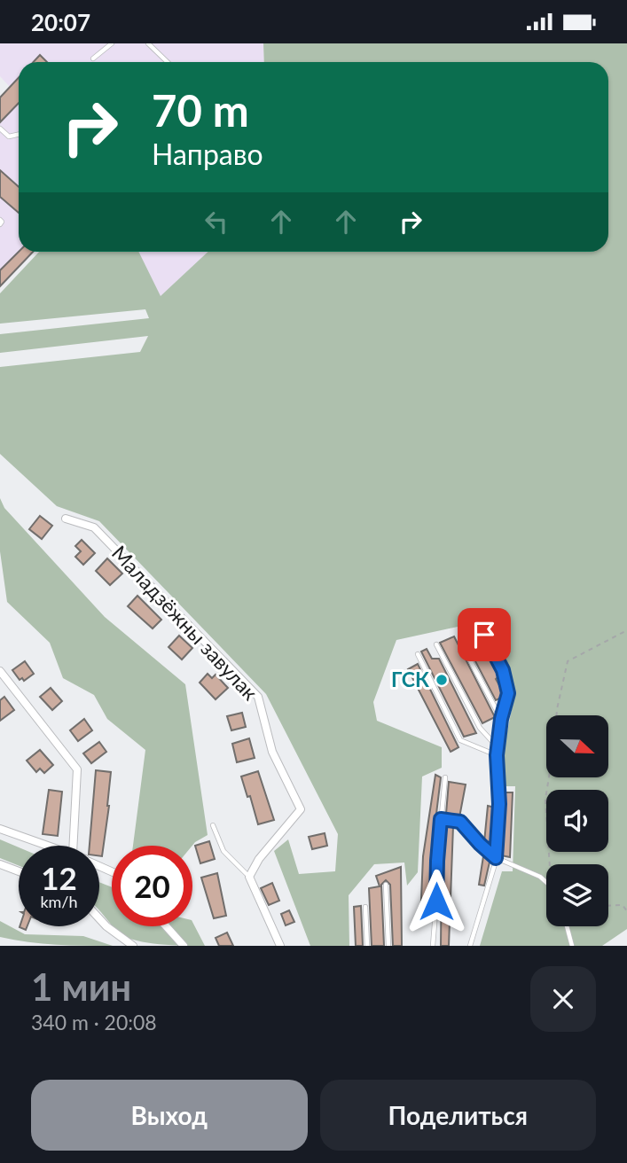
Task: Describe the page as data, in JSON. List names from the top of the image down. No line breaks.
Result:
{"streets":{"street":["Маладзёжны завулак"]},"places":["ГСК"],"north":"right","page":{"status":"20:07","turn":["70 m","Направо"],"speed":"12 km/h","limit":"20","heading":["1 мин","340 m · 20:08"],"buttons":["Выход","Поделиться"]}}
